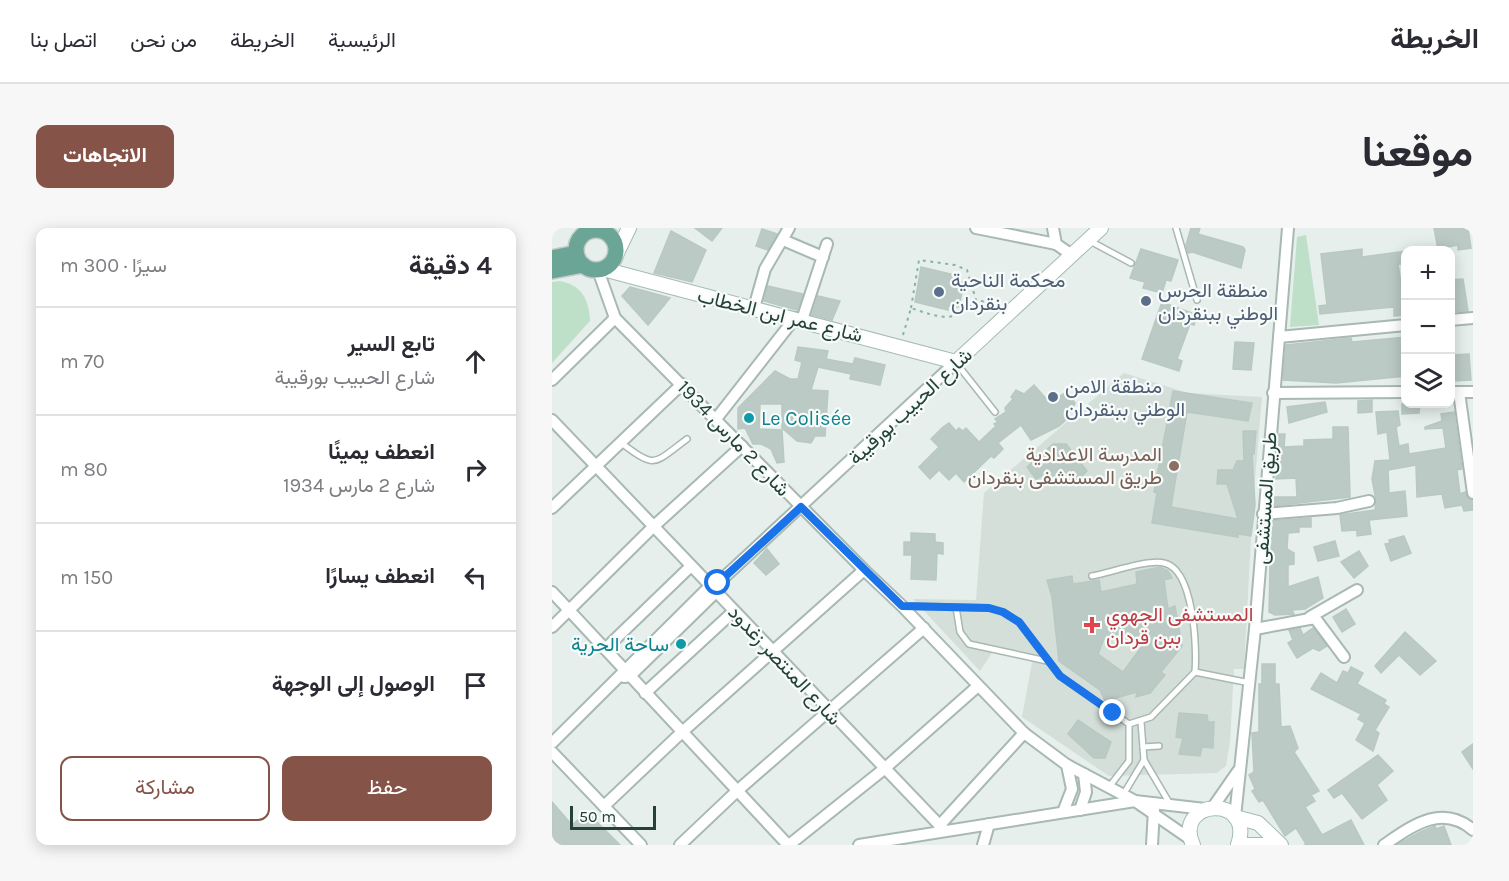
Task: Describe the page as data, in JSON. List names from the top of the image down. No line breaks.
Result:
{"streets":{"main road":["شارع عمر ابن الخطاب","شارع الحبيب بورقيبة"],"street":["شارع 2 مارس 1934","طريق المستشفى","شارع المنتصر زغدود"]},"crossings":[["شارع عمر ابن الخطاب","شارع الحبيب بورقيبة"],["شارع عمر ابن الخطاب","شارع 2 مارس 1934"],["شارع الحبيب بورقيبة","شارع 2 مارس 1934"],["شارع الحبيب بورقيبة","شارع المنتصر زغدود"]],"places":{"other":["محكمة الناحية بنقردان","منطقة الحرس الوطني ببنقردان","منطقة الامن الوطني ببنقردان","Le Colisée","المدرسة الاعدادية طريق المستشفى بنقردان","ساحة الحرية"],"health":["المستشفى الجهوي ببن قردان"]},"scale_bar":"50 m","page":{"header":"الخريطة","nav":["الرئيسية","الخريطة","من نحن","اتصل بنا"],"title":"موقعنا","buttons":["الاتجاهات",["حفظ","مشاركة"]],"heading":["4 دقيقة","سيرًا · 300 m"],"map_buttons":["+","−"],"list":[["تابع السير","شارع الحبيب بورقيبة","70 m"],["انعطف يمينًا","شارع 2 مارس 1934","80 m"],["انعطف يسارًا","150 m"],"الوصول إلى الوجهة"],"scale":"50 m"}}
